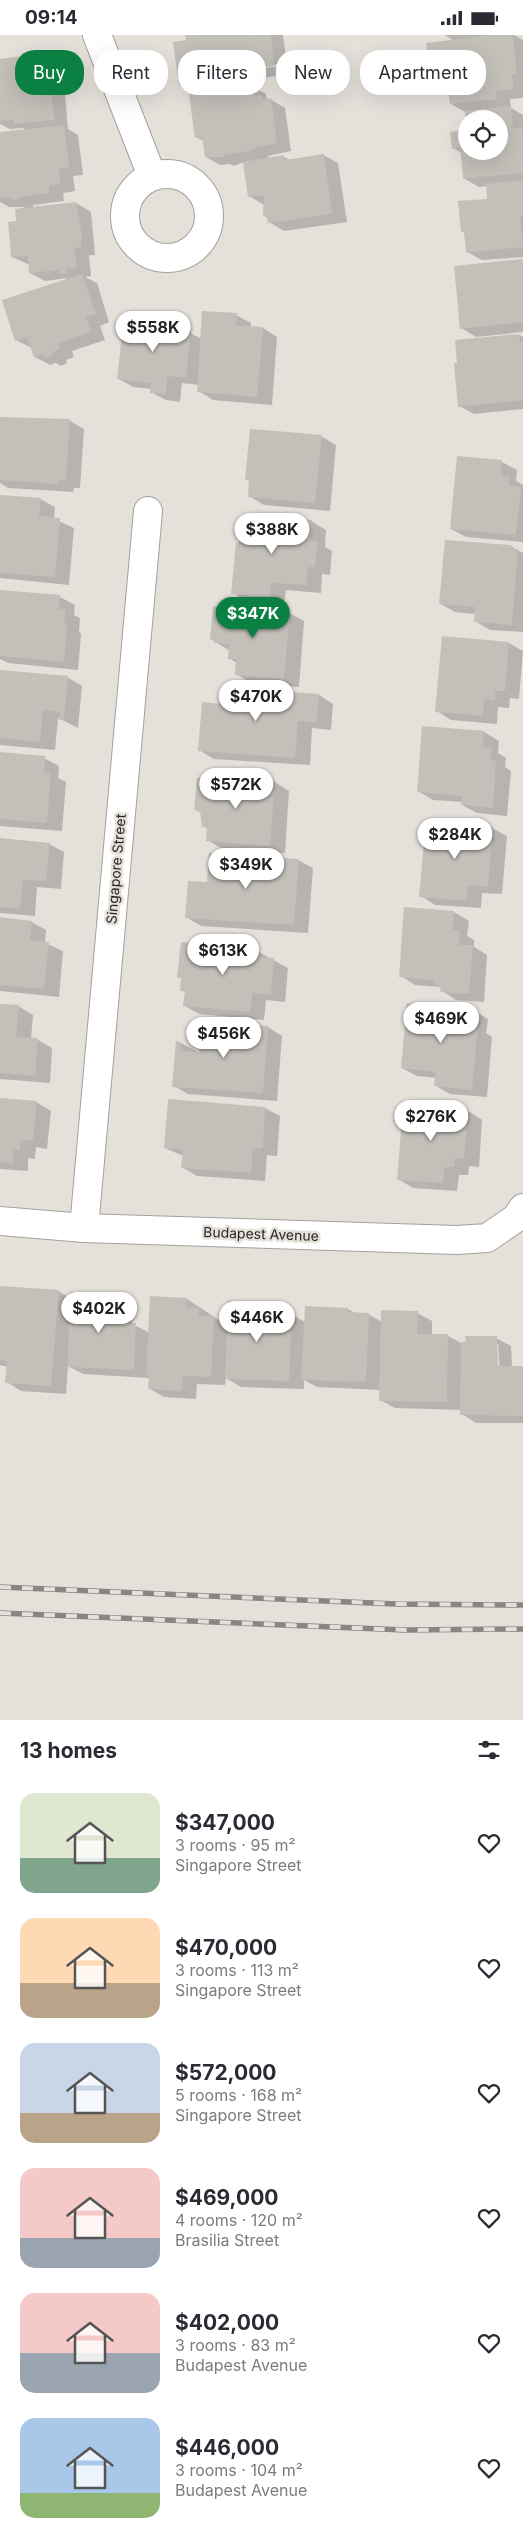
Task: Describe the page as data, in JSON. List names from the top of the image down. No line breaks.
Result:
{"streets":{"street":["Singapore Street","Budapest Avenue"]},"crossings":[["Singapore Street","Budapest Avenue"]],"page":{"status":"09:14","chip":["Buy","Rent","Filters","New","Apartment"],"price":["$558K","$388K","$347K","$470K","$572K","$284K","$349K","$613K","$469K","$456K","$276K","$402K","$446K"],"heading":"13 homes","list":[{"name":"$347,000","note":"3 rooms · 95 m² · Singapore Street"},{"name":"$470,000","note":"3 rooms · 113 m² · Singapore Street"},{"name":"$572,000","note":"5 rooms · 168 m² · Singapore Street"},{"name":"$469,000","note":"4 rooms · 120 m² · Brasilia Street"},{"name":"$402,000","note":"3 rooms · 83 m² · Budapest Avenue"},{"name":"$446,000","note":"3 rooms · 104 m² · Budapest Avenue"}]}}
